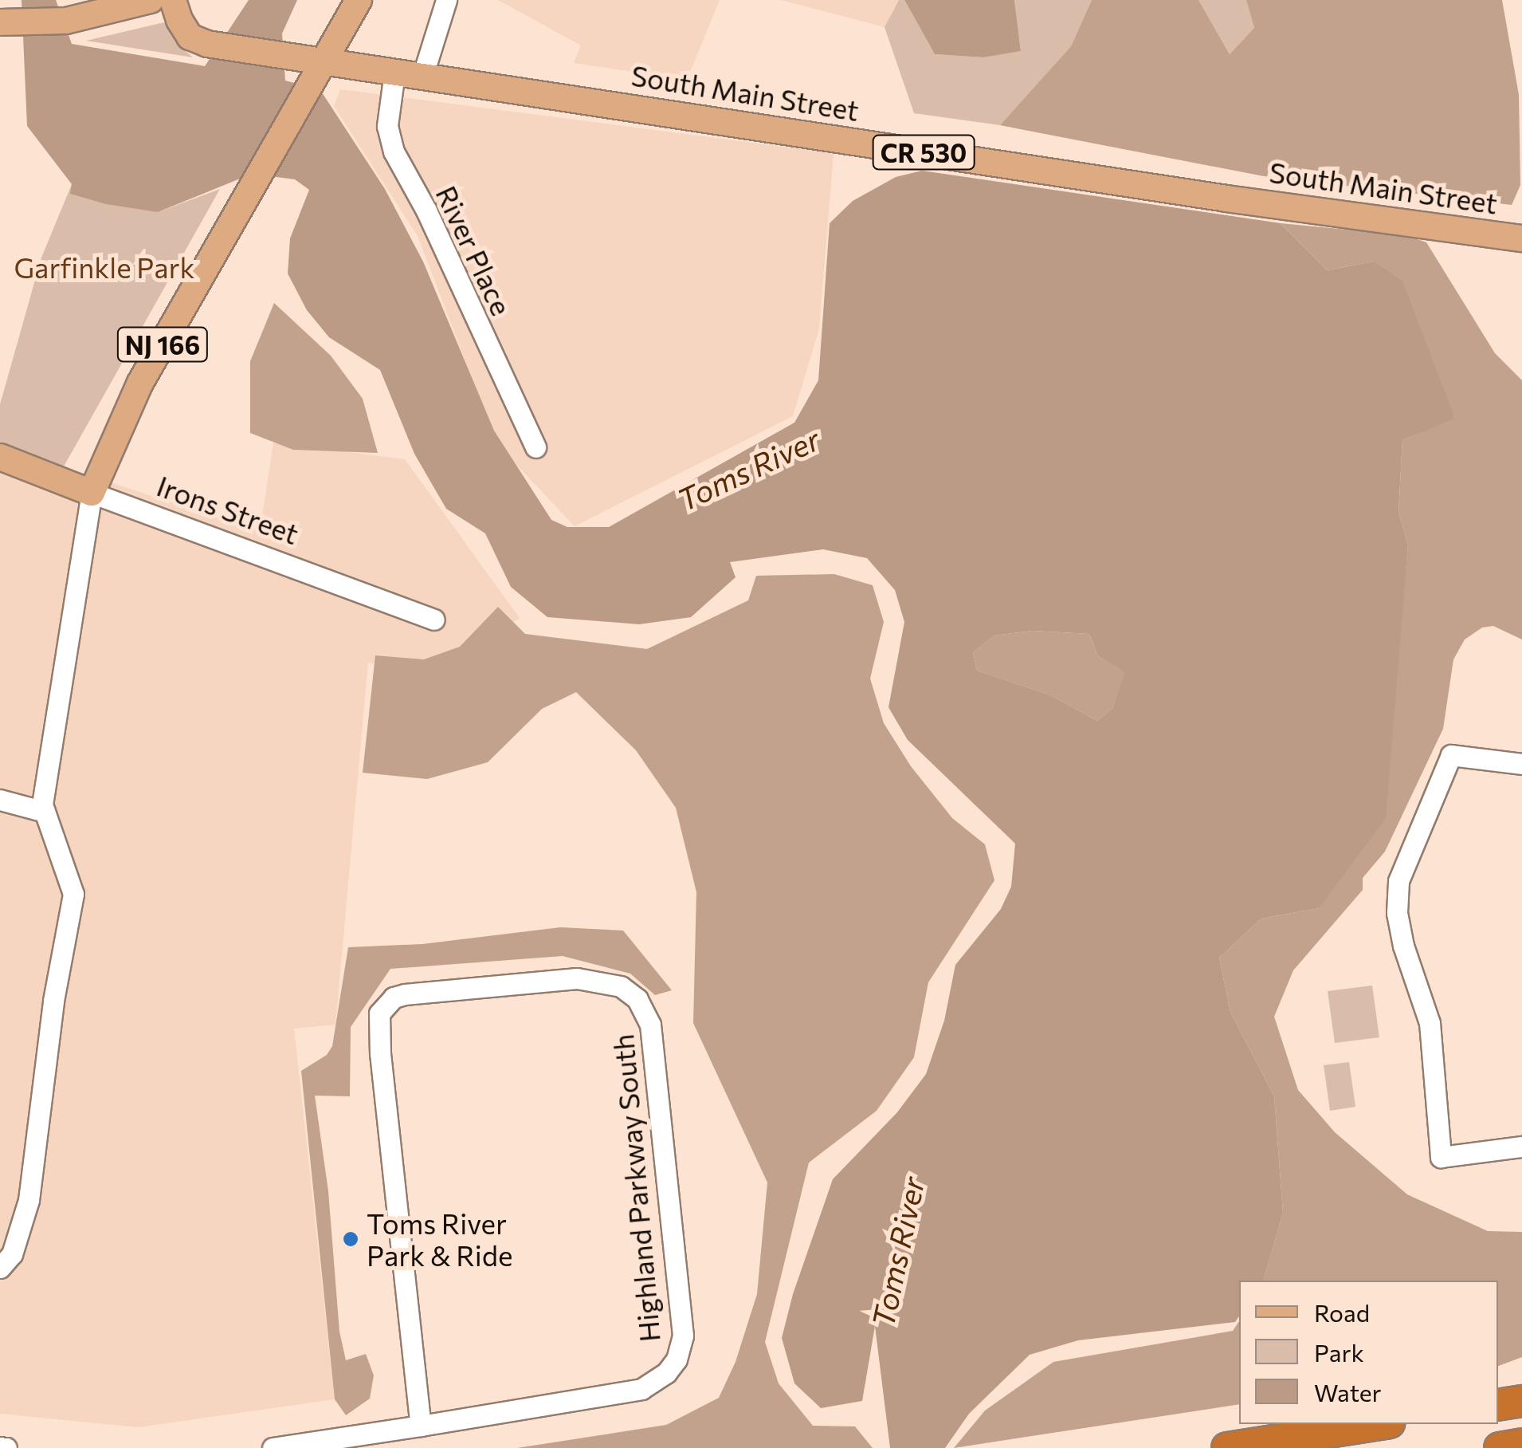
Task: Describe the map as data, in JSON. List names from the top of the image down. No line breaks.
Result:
{"streets":{"main road":["South Main Street","CR 530","NJ 166","Irons Street"],"street":["River Place","Highland Parkway South"]},"crossings":[["South Main Street","River Place"],["South Main Street","NJ 166"],["NJ 166","Irons Street"]],"water":["Toms River"],"parks":["Garfinkle Park"],"places":["Toms River Park & Ride"],"legend":["Road","Park","Water"]}
